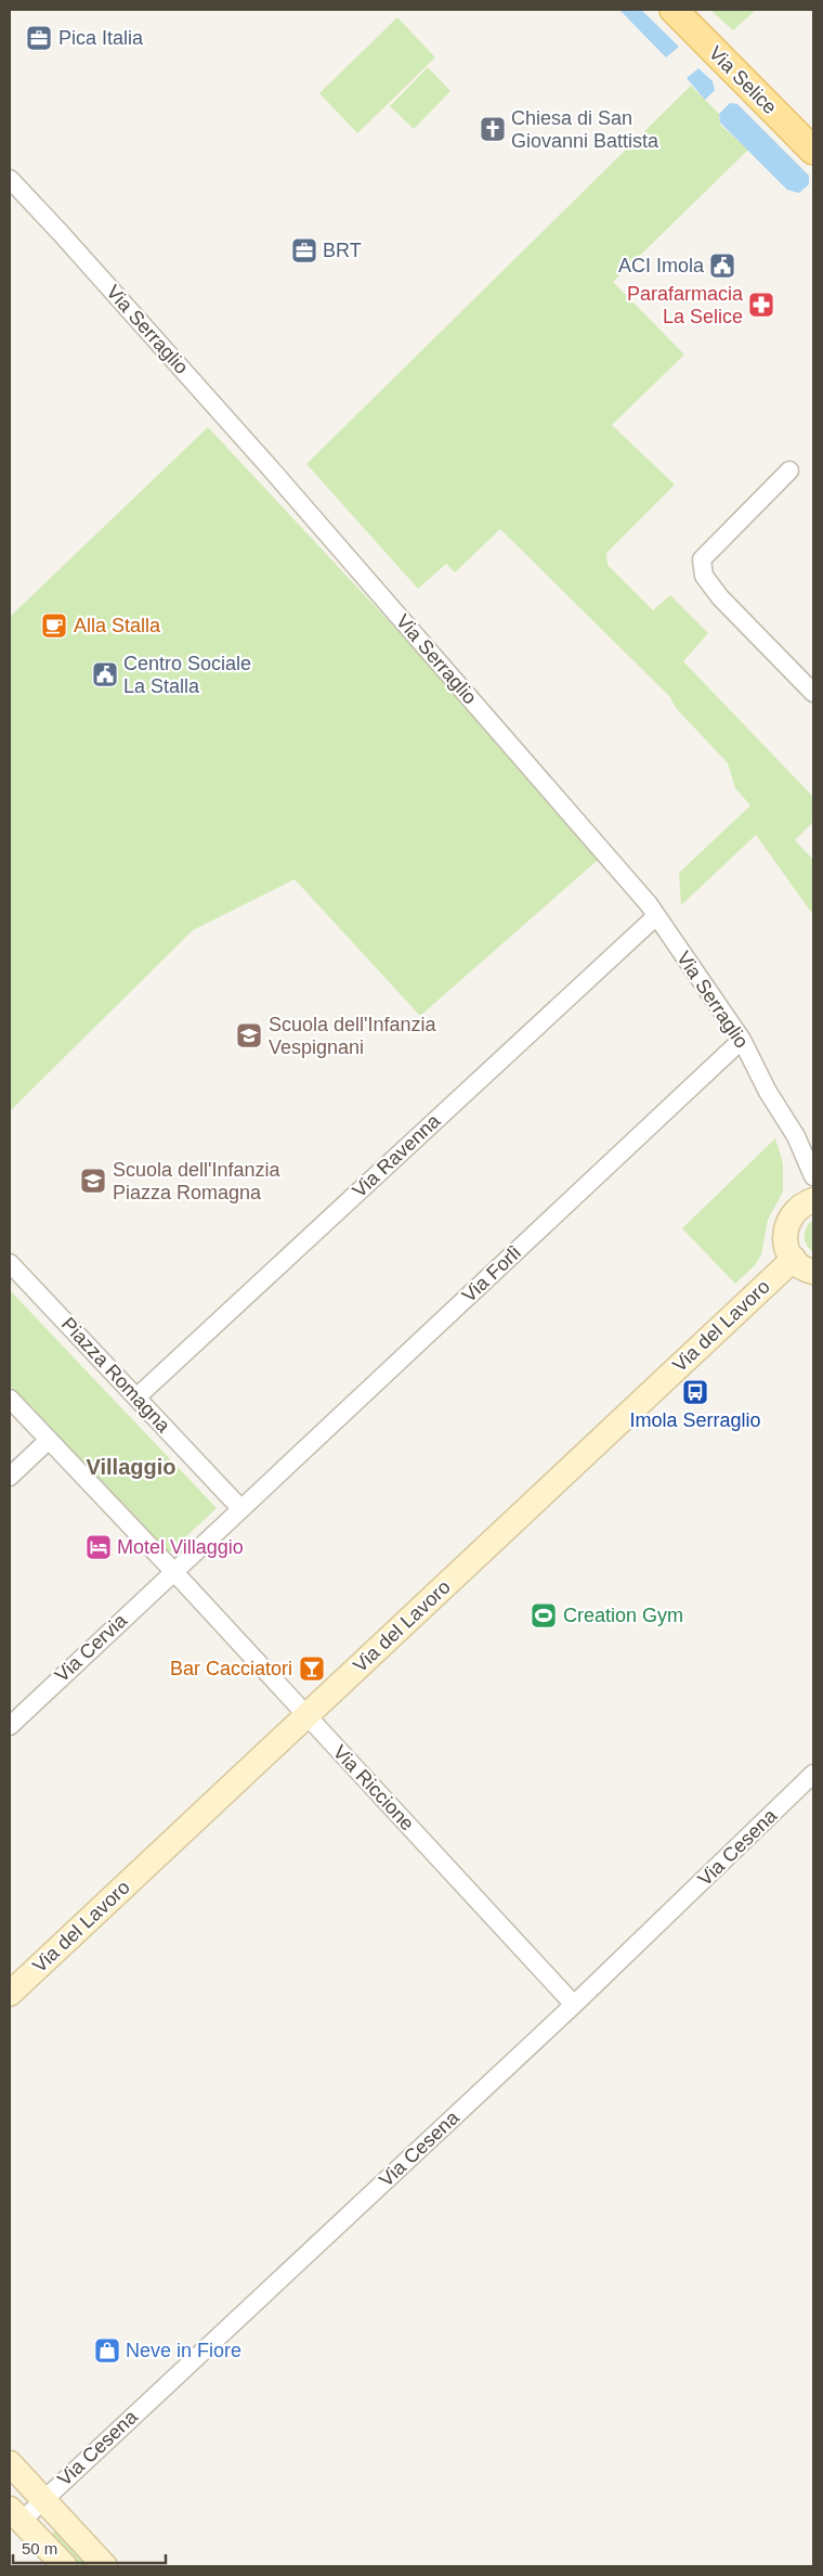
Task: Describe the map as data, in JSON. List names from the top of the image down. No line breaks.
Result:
{"streets":{"main road":["Via Selice","Via del Lavoro"],"street":["Via Serraglio","Via Ravenna","Via Forlì","Piazza Romagna","Via Cervia","Via Riccione","Via Cesena"]},"crossings":[["Via Serraglio","Via Ravenna"],["Via Serraglio","Via Forlì"],["Via Ravenna","Piazza Romagna"],["Via Forlì","Piazza Romagna"],["Via del Lavoro","Via Riccione"],["Via Cervia","Via Riccione"],["Via Riccione","Via Cesena"]],"districts":["Villaggio"],"places":{"office":["Pica Italia","BRT"],"church":["Chiesa di San Giovanni Battista"],"public building":["ACI Imola","Centro Sociale La Stalla"],"pharmacy":["Parafarmacia La Selice"],"cafe":["Alla Stalla"],"school or university":["Scuola dell'Infanzia Vespignani","Scuola dell'Infanzia Piazza Romagna"],"bus stop":["Imola Serraglio"],"hotel":["Motel Villaggio"],"sports":["Creation Gym"],"bar":["Bar Cacciatori"],"shop":["Neve in Fiore"]},"scale_bar":"50 m"}
